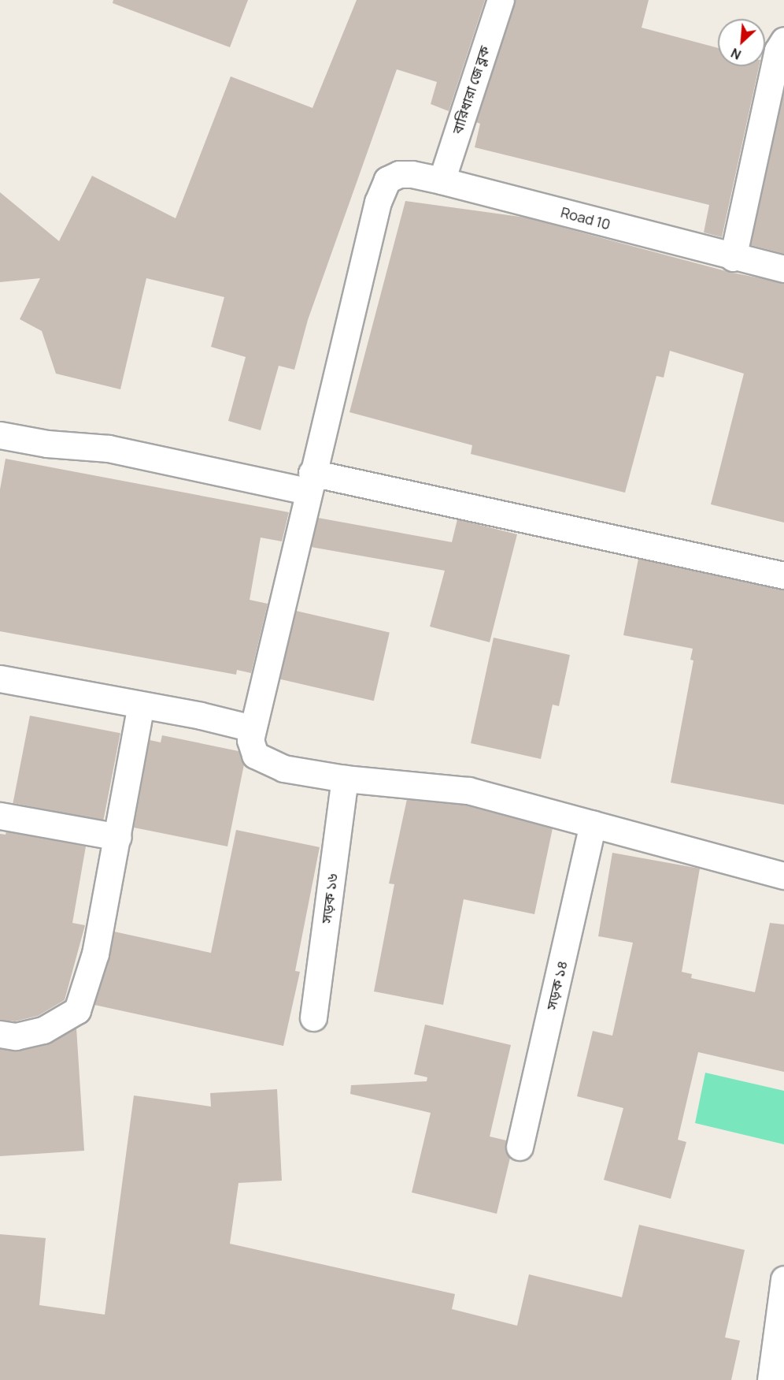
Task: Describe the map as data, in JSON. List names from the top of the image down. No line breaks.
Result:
{"streets":{"street":["বারিধারা জে ব্লক","Road 10","সড়ক ১৬","সড়ক ১৪"]},"crossings":[["বারিধারা জে ব্লক","Road 10"]],"north":"bottom left"}
